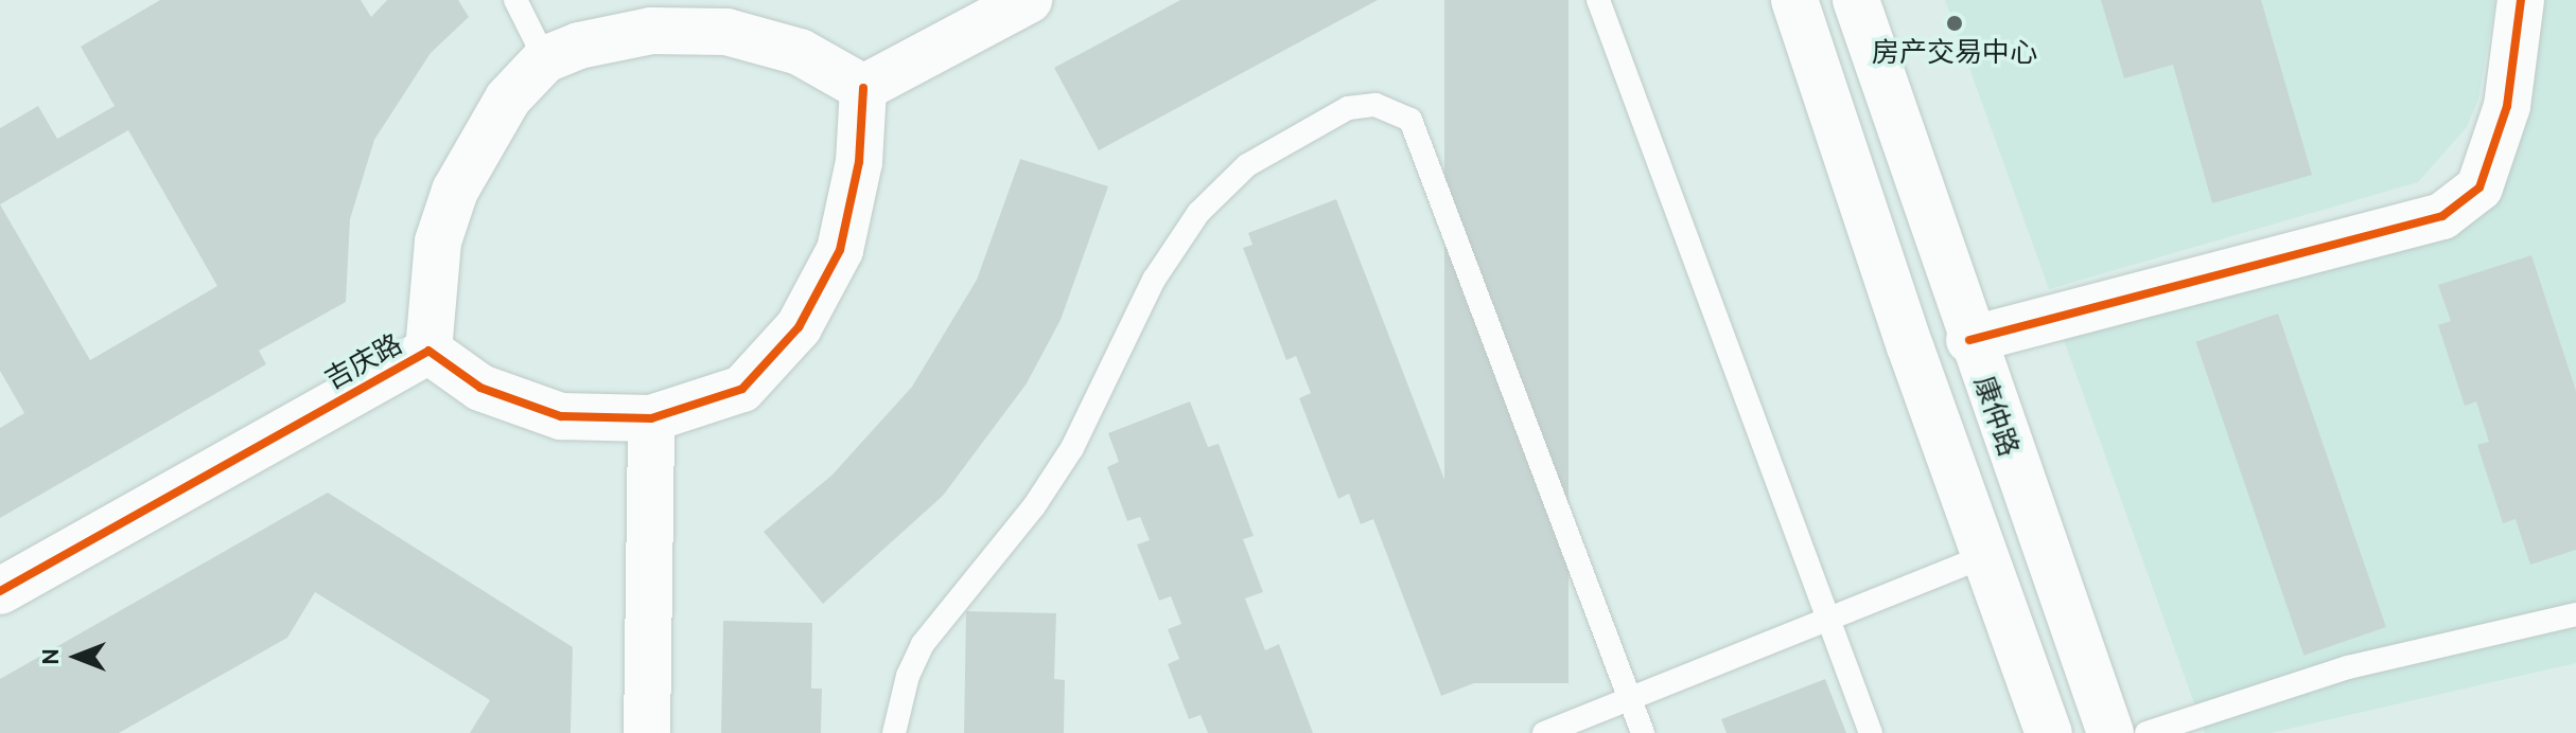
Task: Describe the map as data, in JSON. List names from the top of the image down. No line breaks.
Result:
{"streets":{"street":["吉庆路","康仲路"]},"places":["房产交易中心"],"north":"left"}
